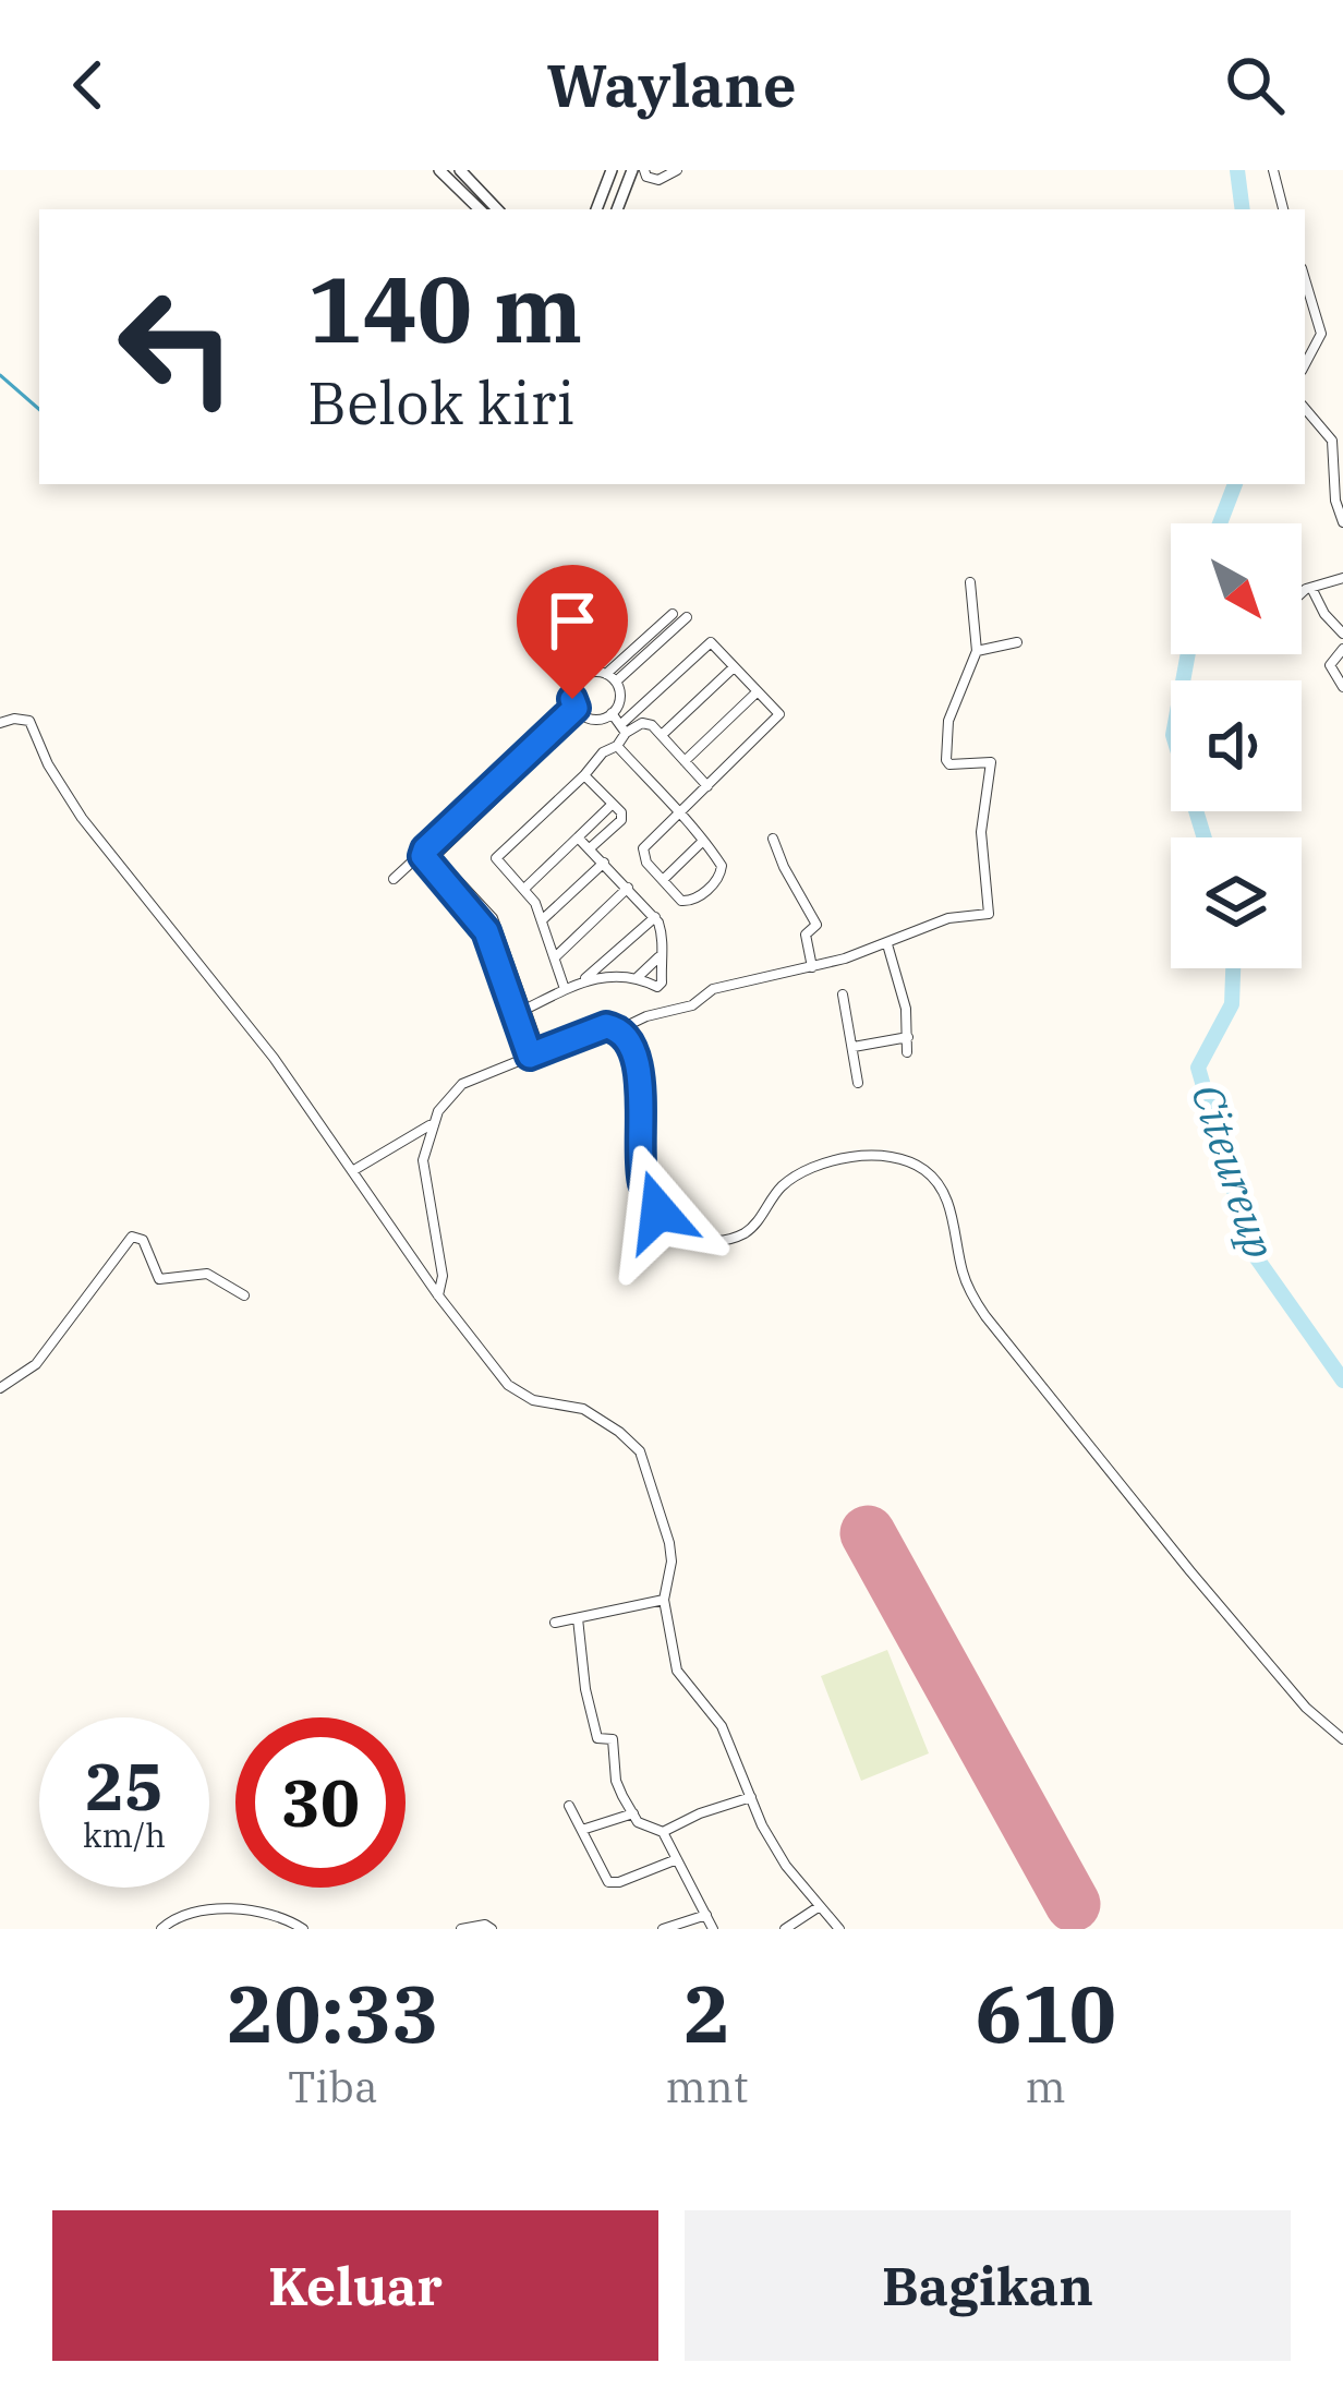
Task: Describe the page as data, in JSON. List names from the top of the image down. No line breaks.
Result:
{"water":["Citeureup"],"north":"bottom right","page":{"header":"Waylane","turn":["140 m","Belok kiri"],"speed":"25 km/h","limit":"30","eta":["20:33","Tiba","2","mnt","610","m"],"buttons":["Keluar","Bagikan"]}}
